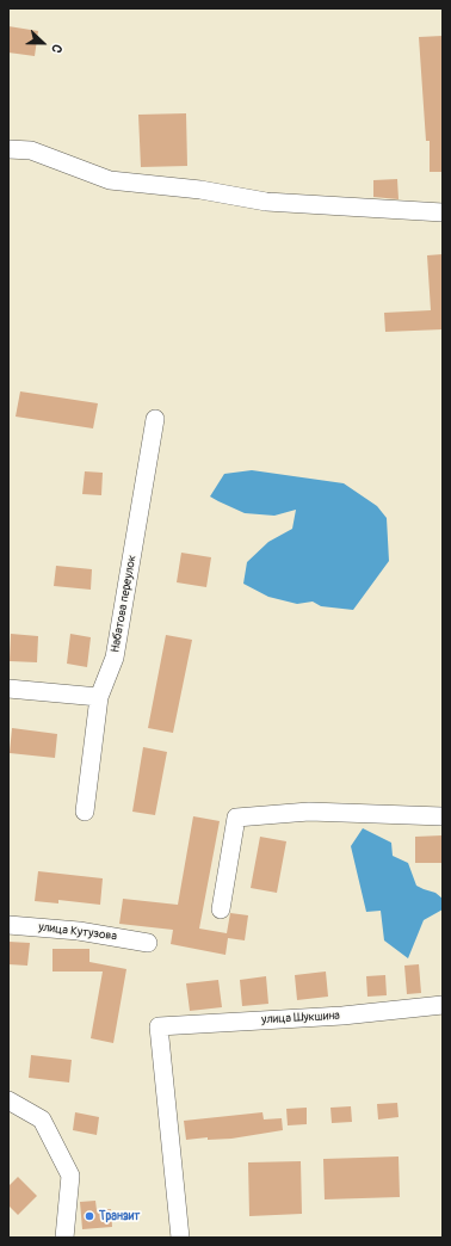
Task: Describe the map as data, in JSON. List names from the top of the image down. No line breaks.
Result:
{"streets":{"street":["Набатова переулок","улица Кутузова","улица Шукшина"]},"places":["Транзит"],"north":"right"}
